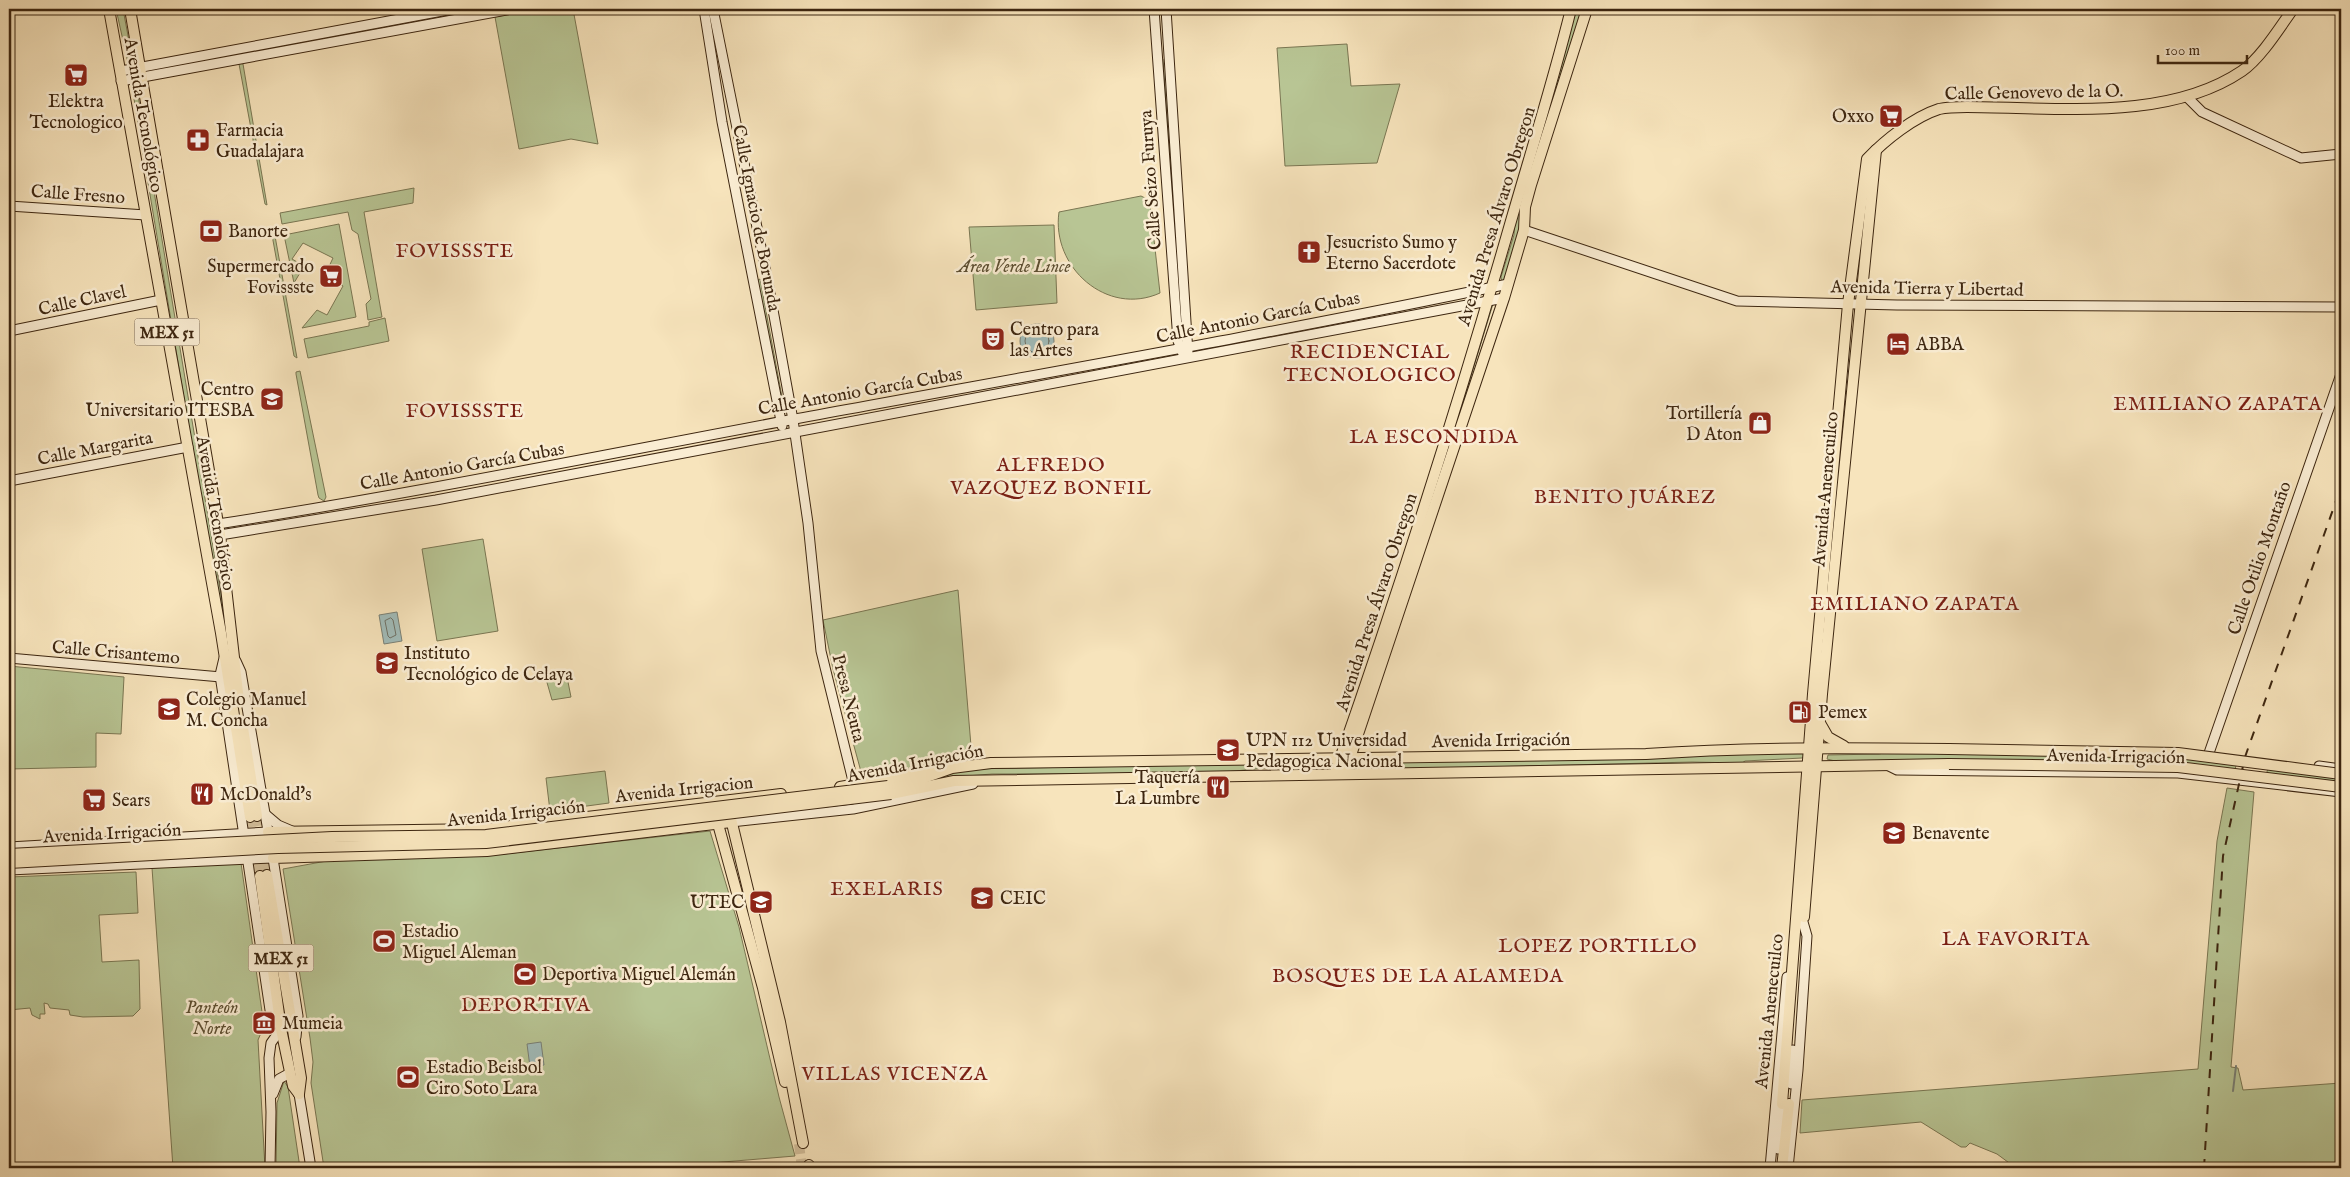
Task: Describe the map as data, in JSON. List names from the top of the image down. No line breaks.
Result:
{"streets":{"main road":["Calle Genovevo de la O.","Avenida Tecnológico","Avenida Presa Álvaro Obregon","MEX 51","Avenida Anenecuilco","Avenida Irrigación","Avenida Irrigacion"],"street":["Calle Seizo Furuya","Calle Fresno","Calle Ignacio de Borunda","Avenida Tierra y Libertad","Calle Clavel","Calle Antonio García Cubas","Calle Margarita","Calle Otilio Montaño","Calle Crisantemo","Presa Neuta"]},"crossings":[["Calle Genovevo de la O.","Avenida Anenecuilco"],["Avenida Tecnológico","Calle Fresno"],["Avenida Tecnológico","Calle Clavel"],["Avenida Tecnológico","Calle Antonio García Cubas"],["Avenida Tecnológico","Calle Margarita"],["Calle Seizo Furuya","Calle Antonio García Cubas"],["Avenida Presa Álvaro Obregon","Avenida Tierra y Libertad"],["Avenida Presa Álvaro Obregon","Calle Antonio García Cubas"],["Avenida Presa Álvaro Obregon","Avenida Irrigación"],["Calle Ignacio de Borunda","Calle Antonio García Cubas"],["Calle Ignacio de Borunda","Presa Neuta"],["Avenida Tierra y Libertad","Avenida Anenecuilco"],["Avenida Anenecuilco","Avenida Irrigación"],["Calle Otilio Montaño","Avenida Irrigación"],["Presa Neuta","Avenida Irrigacion"],["Avenida Irrigación","Avenida Irrigacion"]],"districts":["FOVISSSTE","RECIDENCIAL TECNOLOGICO","EMILIANO ZAPATA","FOVISSSTE","LA ESCONDIDA","ALFREDO VAZQUEZ BONFIL","BENITO JUÁREZ","EMILIANO ZAPATA","EXELARIS","LA FAVORITA","LOPEZ PORTILLO","BOSQUES DE LA ALAMEDA","DEPORTIVA","VILLAS VICENZA"],"parks":["Área Verde Lince","Panteón Norte"],"places":{"supermarket":["Elektra Tecnologico","Oxxo","Supermercado Fovissste","Sears"],"pharmacy":["Farmacia Guadalajara"],"bank":["Banorte"],"church":["Jesucristo Sumo y Eterno Sacerdote"],"theatre":["Centro para las Artes"],"hotel":["ABBA"],"school or university":["Centro Universitario ITESBA","Instituto Tecnológico de Celaya","Colegio Manuel M. Concha","UPN 112 Universidad Pedagogica Nacional","Benavente","CEIC","UTEC"],"shop":["Tortillería D Aton"],"fuel station":["Pemex"],"restaurant":["Taquería La Lumbre","McDonald's"],"sports":["Estadio Miguel Aleman","Deportiva Miguel Alemán","Estadio Beisbol Ciro Soto Lara"],"museum":["Mumeia"]},"scale_bar":"100 m"}
